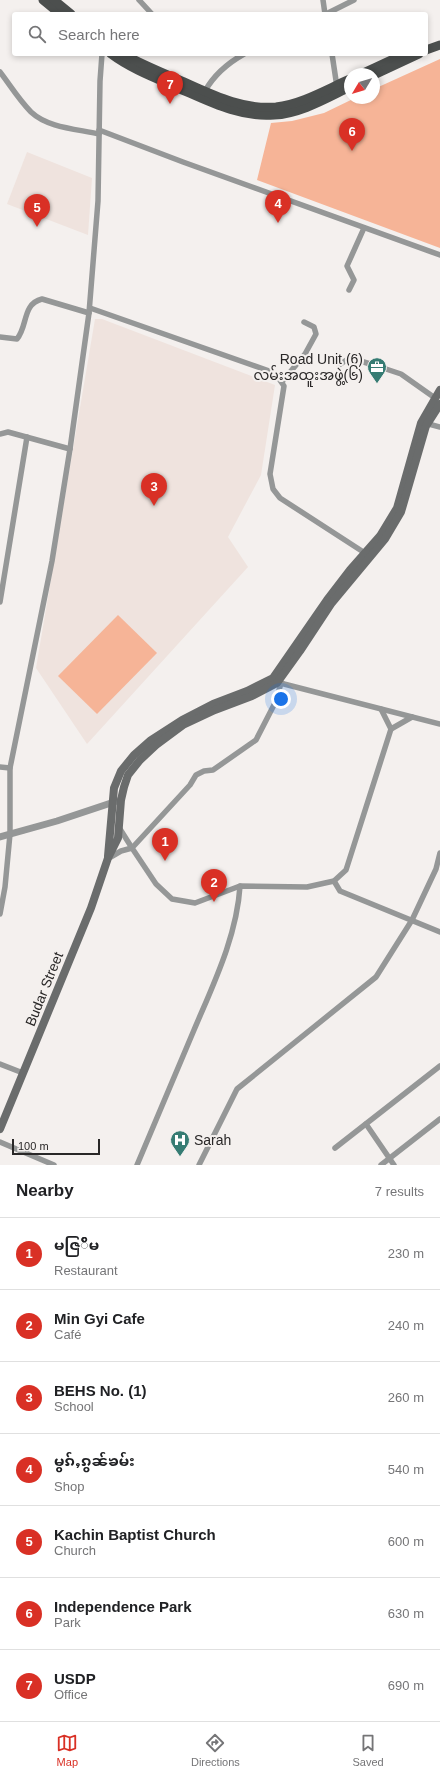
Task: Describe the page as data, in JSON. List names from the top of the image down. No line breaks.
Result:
{"streets":{"main road":["Budar Street"]},"places":{"office":["Road Unit (6) လမ်းအထူးအဖွဲ့(၆)"],"hospital":["Sarah"]},"scale_bar":"100 m","north":"bottom left","page":{"search":"Search here","pins":["7","6","4","5","3","1","2"],"scale":"100 m","heading":["Nearby","7 results"],"list":[{"mark":"1","name":"မဇြ်ိမ","note":"Restaurant","value":"230 m"},{"mark":"2","name":"Min Gyi Cafe","note":"Café","value":"240 m"},{"mark":"3","name":"BEHS No. (1)","note":"School","value":"260 m"},{"mark":"4","name":"မွၵ်ႇၵွၼ်ၶမ်း","note":"Shop","value":"540 m"},{"mark":"5","name":"Kachin Baptist Church","note":"Church","value":"600 m"},{"mark":"6","name":"Independence Park","note":"Park","value":"630 m"},{"mark":"7","name":"USDP","note":"Office","value":"690 m"}],"nav":["Map","Directions","Saved"]}}
